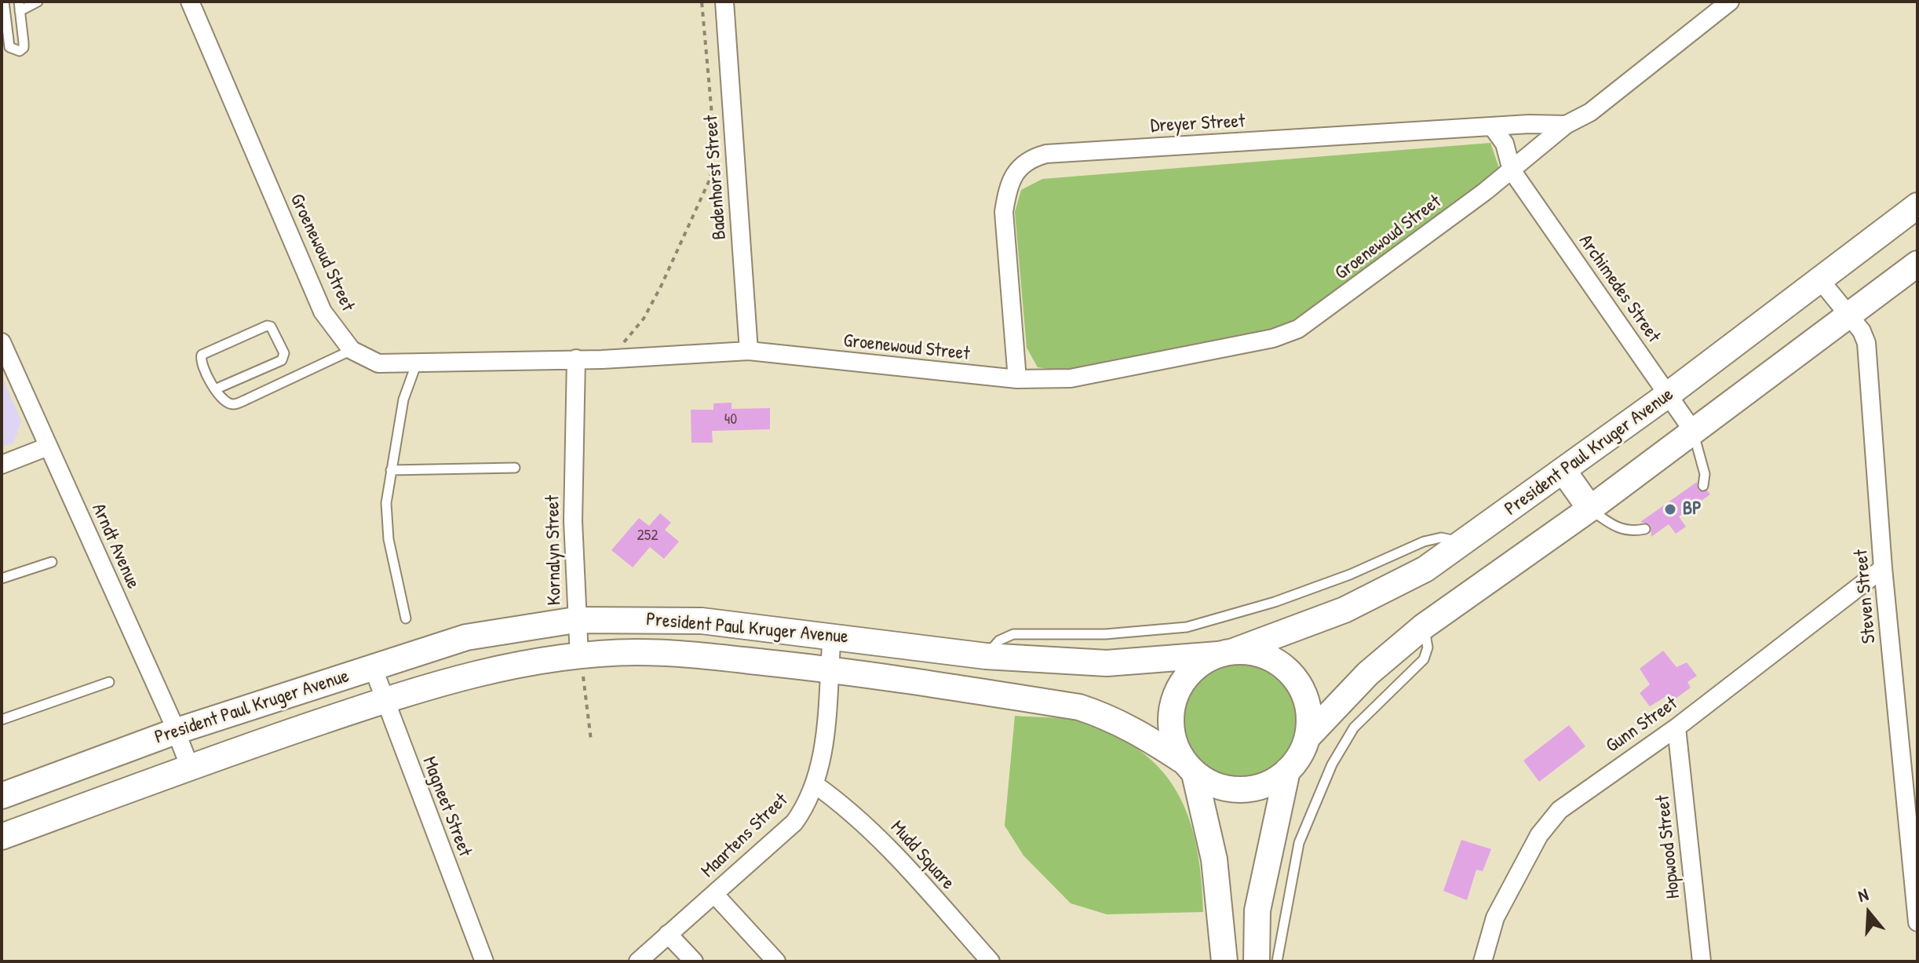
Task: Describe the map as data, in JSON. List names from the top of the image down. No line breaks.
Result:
{"streets":{"street":["Dreyer Street","Badenhorst Street","Groenewoud Street","Archimedes Street","President Paul Kruger Avenue","Arndt Avenue","Kornalyn Street","Steven Street","Gunn Street","Magneet Street","Maartens Street","Hopwood Street","Mudd Square"]},"crossings":[["Dreyer Street","Groenewoud Street"],["Dreyer Street","Archimedes Street"],["Badenhorst Street","Groenewoud Street"],["Groenewoud Street","Archimedes Street"],["Groenewoud Street","Kornalyn Street"],["Archimedes Street","President Paul Kruger Avenue"],["President Paul Kruger Avenue","Arndt Avenue"],["President Paul Kruger Avenue","Kornalyn Street"],["President Paul Kruger Avenue","Steven Street"],["President Paul Kruger Avenue","Magneet Street"],["President Paul Kruger Avenue","Maartens Street"],["Steven Street","Gunn Street"],["Gunn Street","Hopwood Street"],["Maartens Street","Mudd Square"]],"places":["BP"],"house_numbers":["40","252"],"north":"top"}
